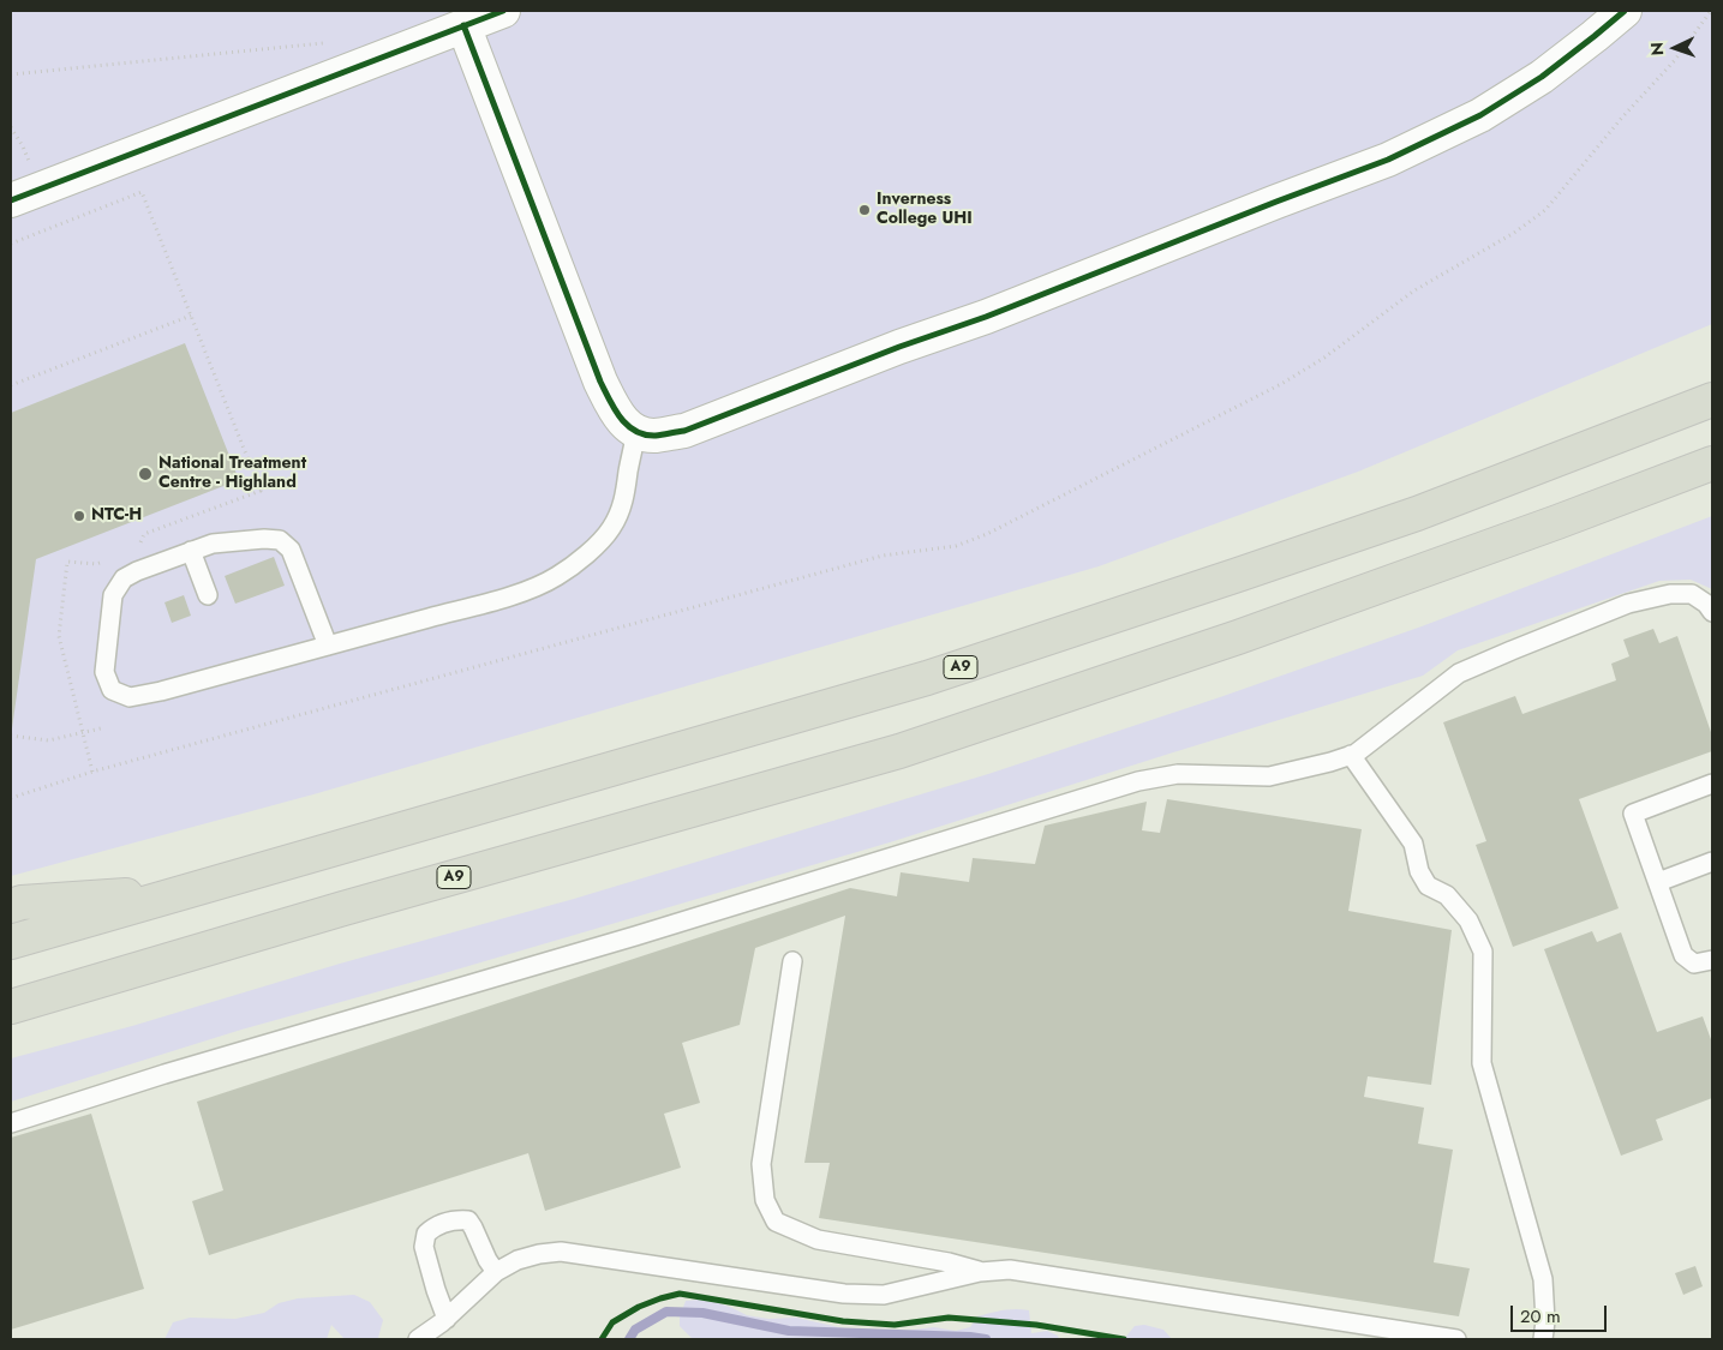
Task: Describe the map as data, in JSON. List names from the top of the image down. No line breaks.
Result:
{"streets":{"highway":["A9"]},"places":["Inverness College UHI","National Treatment Centre - Highland","NTC-H"],"scale_bar":"20 m","north":"left"}
